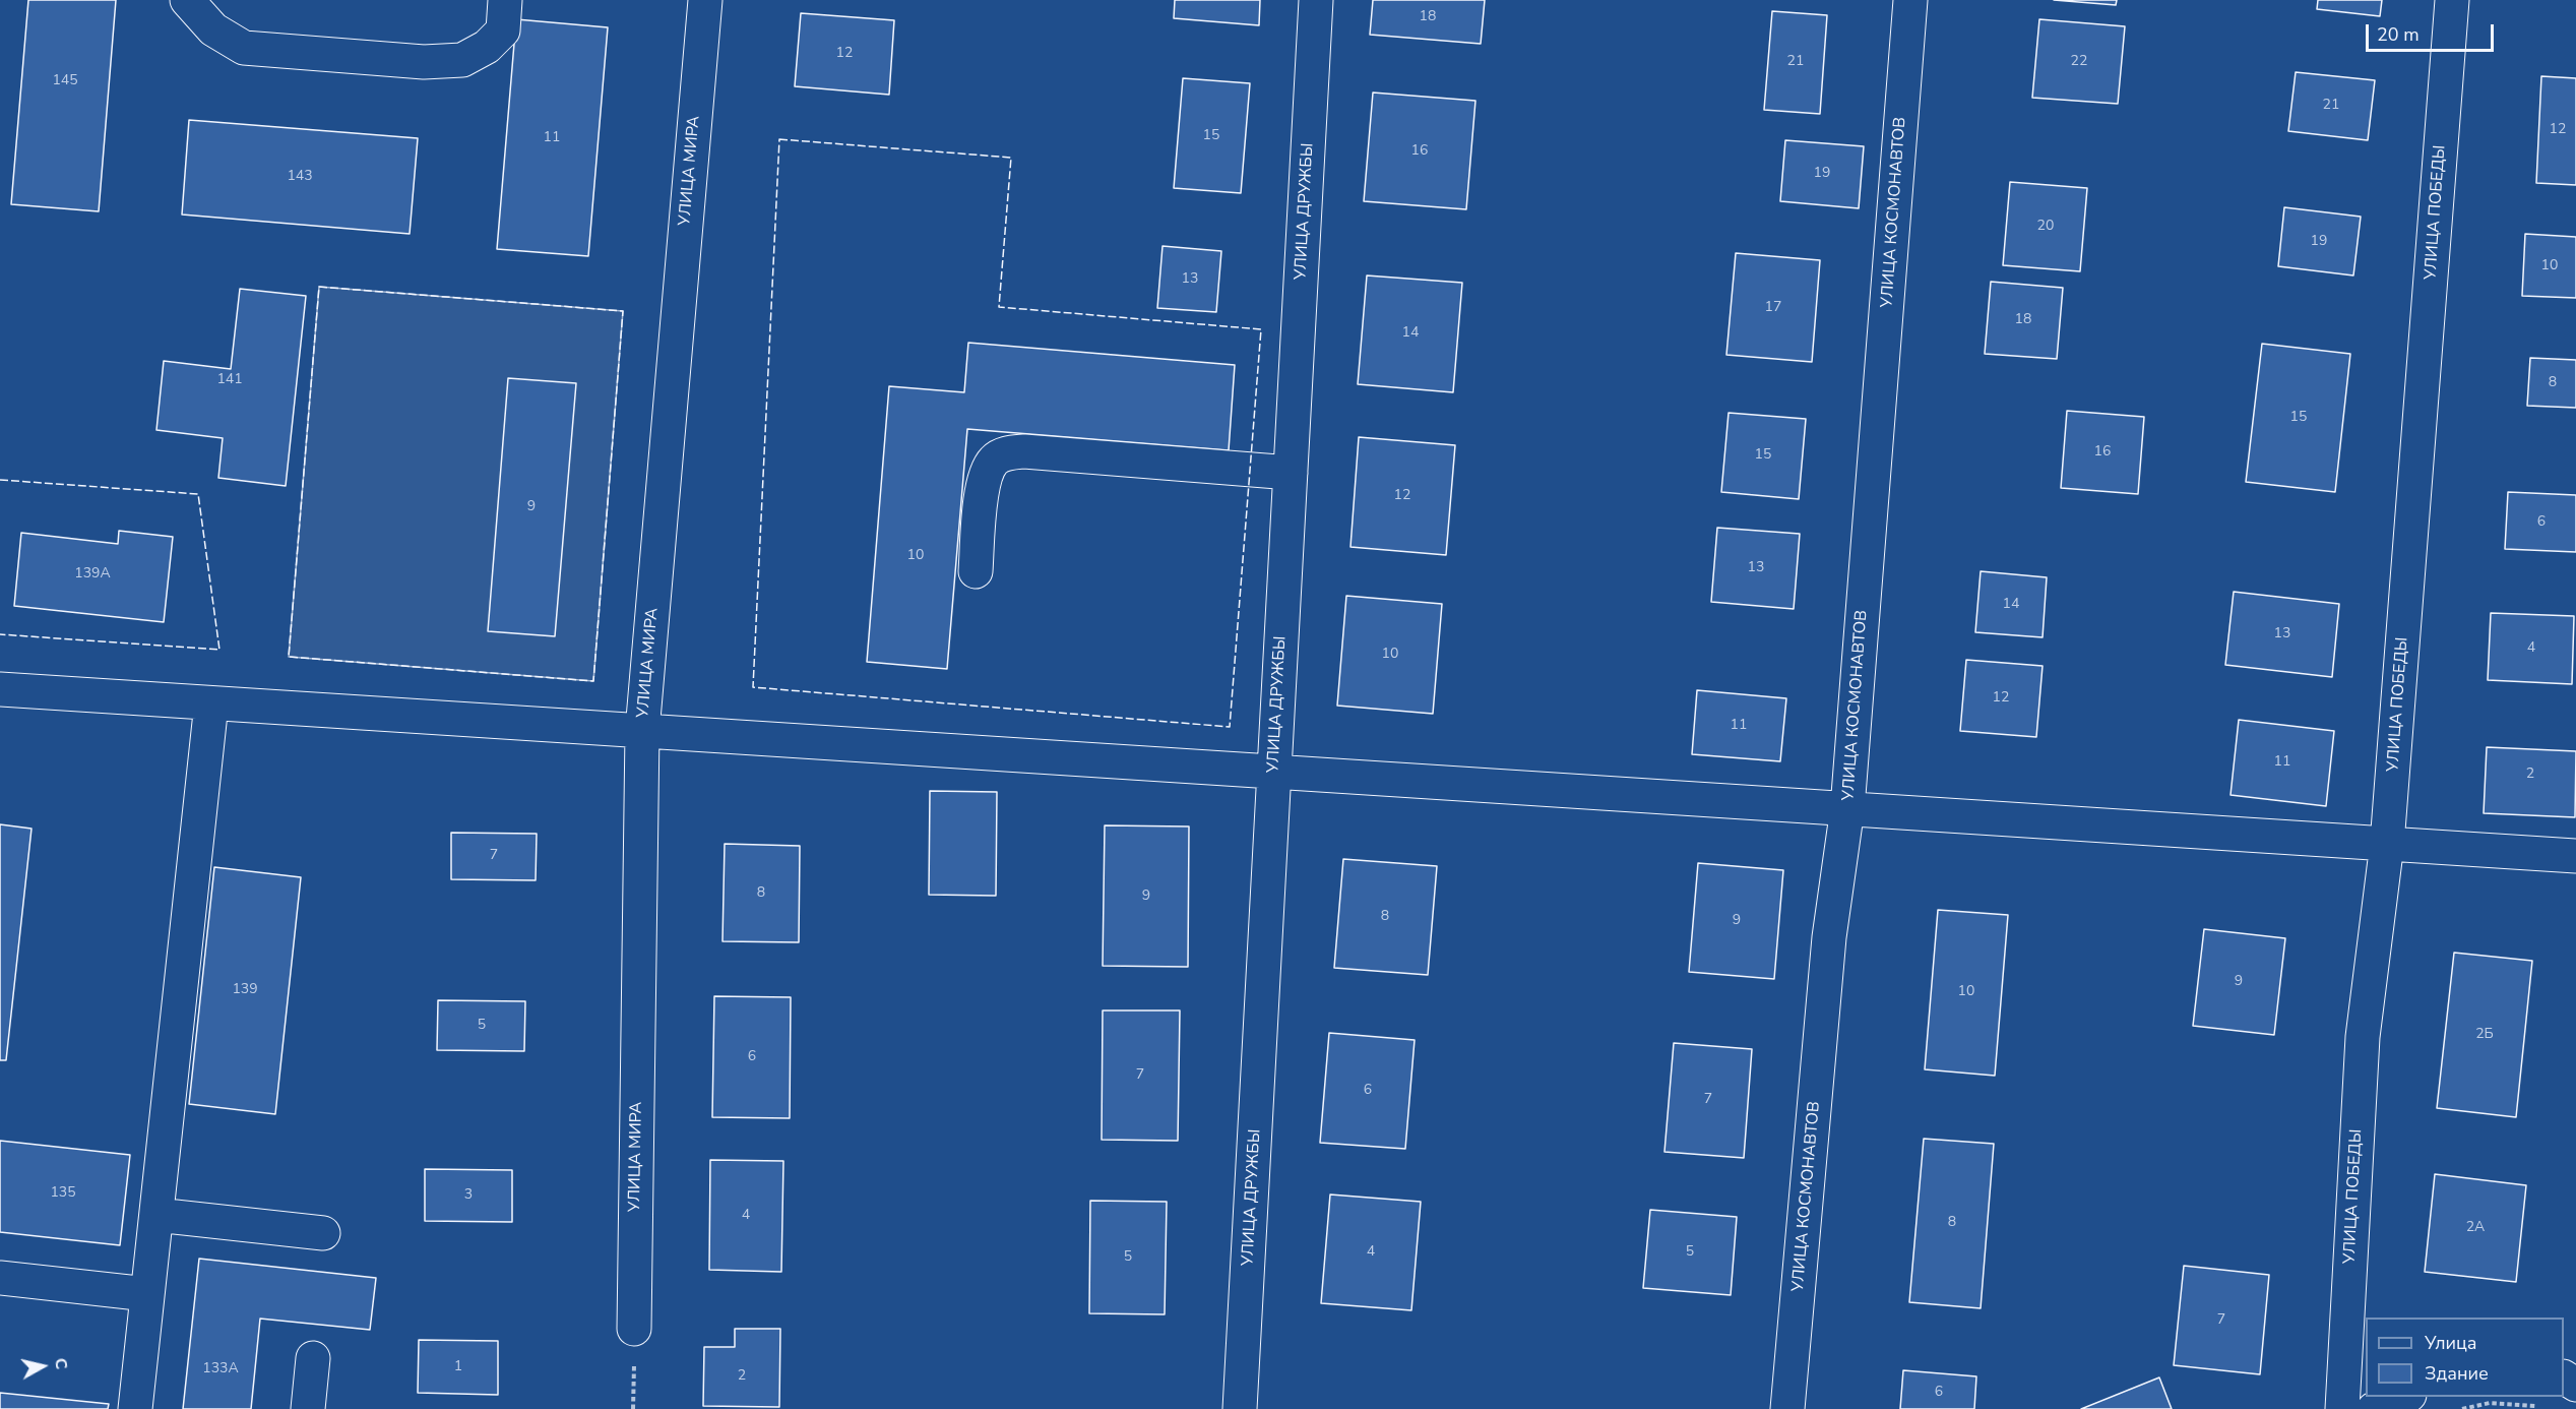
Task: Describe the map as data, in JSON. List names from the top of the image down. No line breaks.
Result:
{"streets":{"street":["УЛИЦА МИРА","УЛИЦА ДРУЖБЫ","УЛИЦА КОСМОНАВТОВ","УЛИЦА ПОБЕДЫ"]},"house_numbers":["18","12","21","22","145","21","12","15","11","16","19","143","20","19","10","13","17","18","14","141","8","15","16","15","12","9","6","10","13","139А","14","13","4","10","12","11","11","2","7","8","9","8","9","9","139","10","5","2Б","6","7","6","7","135","3","4","8","2А","4","5","5","7","1","133А","2","6"],"legend":["Улица","Здание"],"scale_bar":"20 m","north":"right"}
